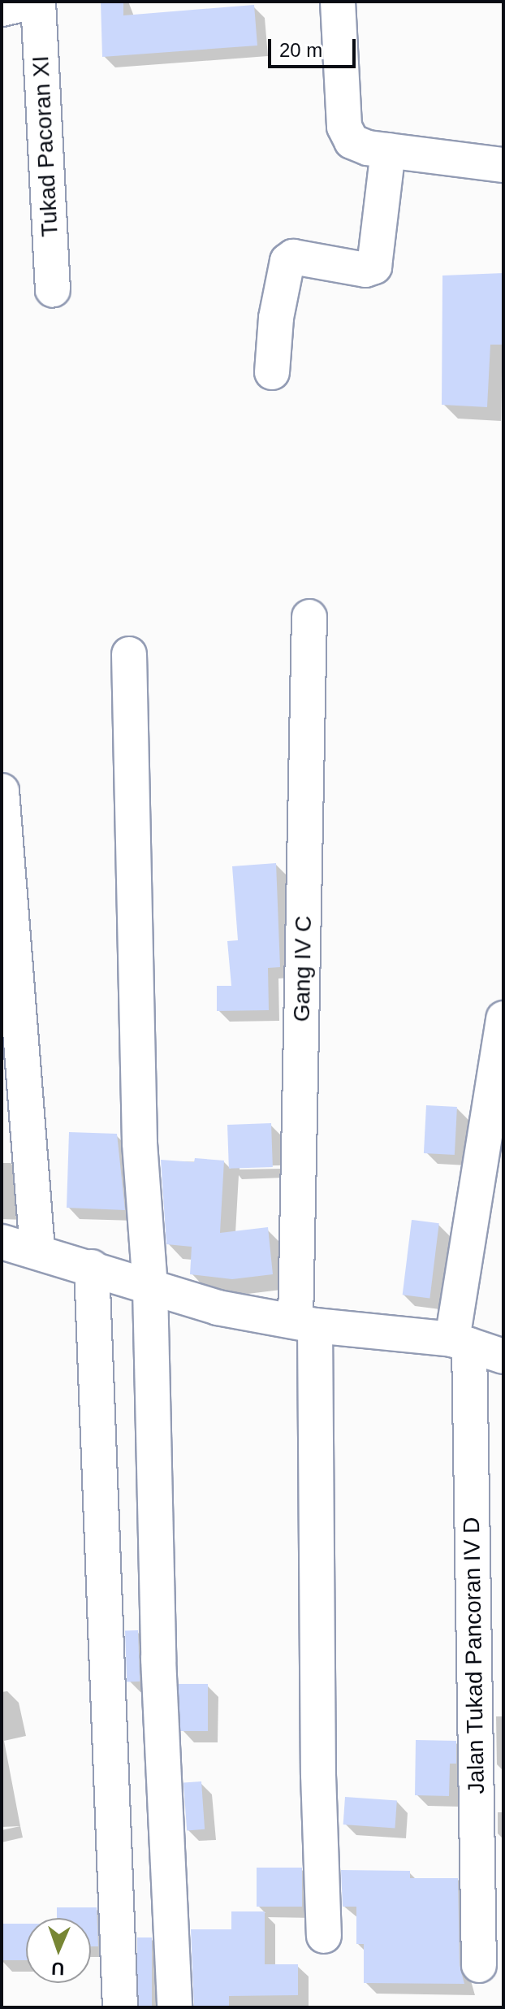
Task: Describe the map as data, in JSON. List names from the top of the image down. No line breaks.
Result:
{"streets":{"street":["Tukad Pacoran XI","Gang IV C","Jalan Tukad Pancoran IV D"]},"scale_bar":"20 m","north":"bottom"}
